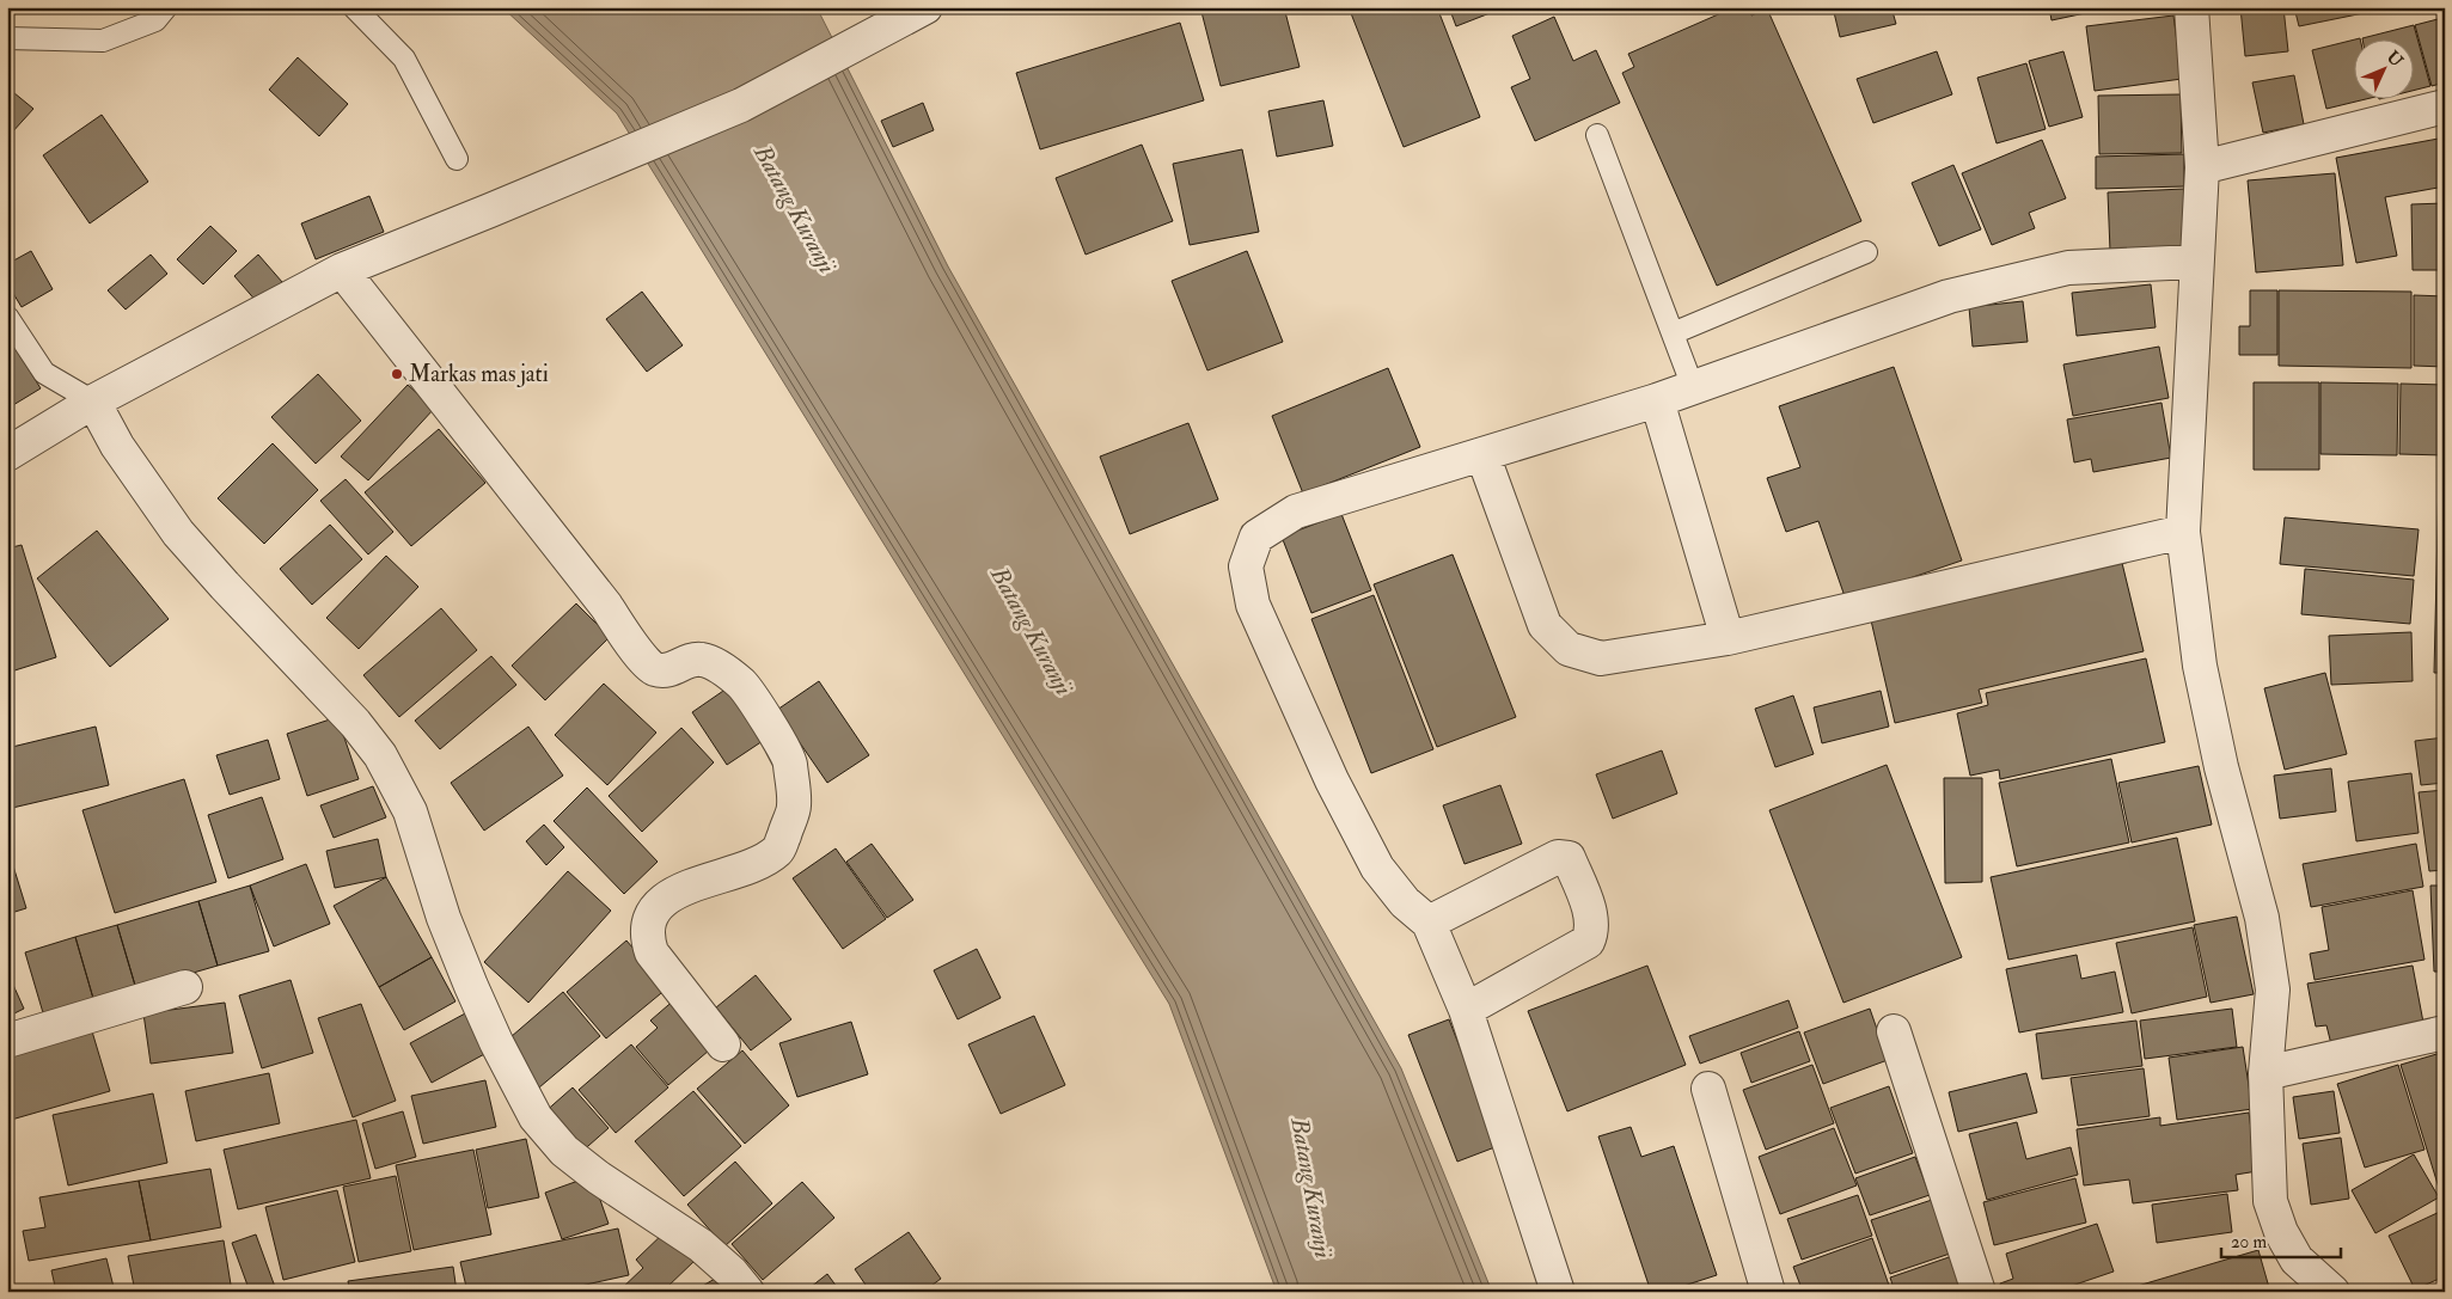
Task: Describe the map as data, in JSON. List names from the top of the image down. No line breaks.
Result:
{"water":["Batang Kuranji"],"places":["Markas mas jati"],"scale_bar":"20 m","north":"top right"}
